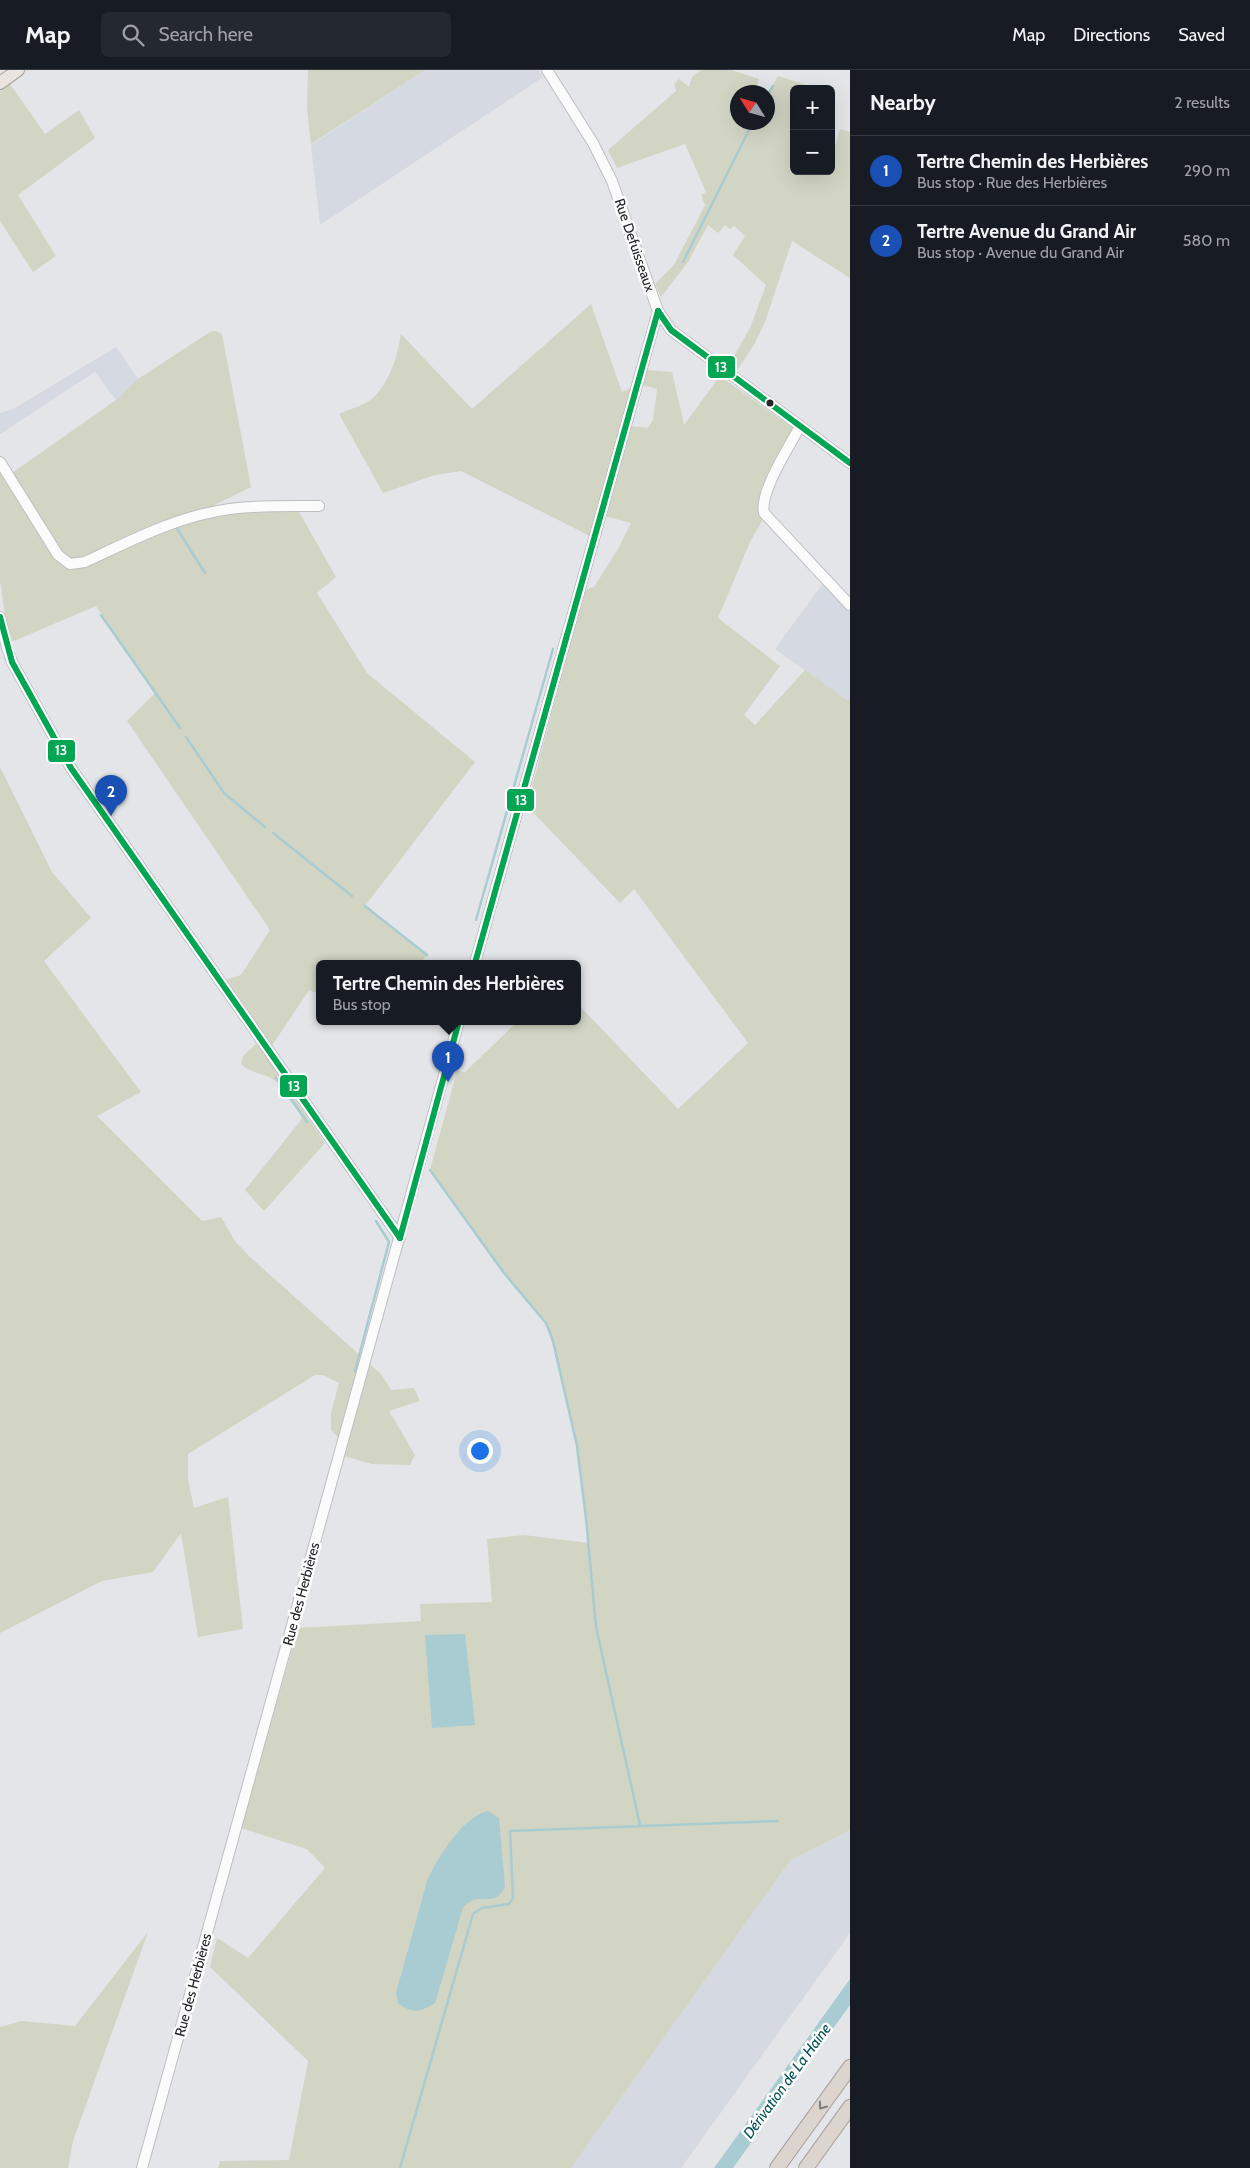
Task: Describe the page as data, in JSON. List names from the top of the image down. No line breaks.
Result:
{"streets":{"street":["Rue Defuisseaux","Rue des Herbières"]},"water":["Dérivation de La Haine"],"lines":["transit line 13"],"north":"top left","page":{"header":"Map","search":"Search here","nav":["Map","Directions","Saved"],"heading":["Nearby","2 results"],"map_buttons":["+","−"],"list":[{"mark":"1","name":"Tertre Chemin des Herbières","note":"Bus stop · Rue des Herbières","value":"290 m"},{"mark":"2","name":"Tertre Avenue du Grand Air","note":"Bus stop · Avenue du Grand Air","value":"580 m"}],"pins":["2","1"],"popup":["Tertre Chemin des Herbières","Bus stop"]}}
